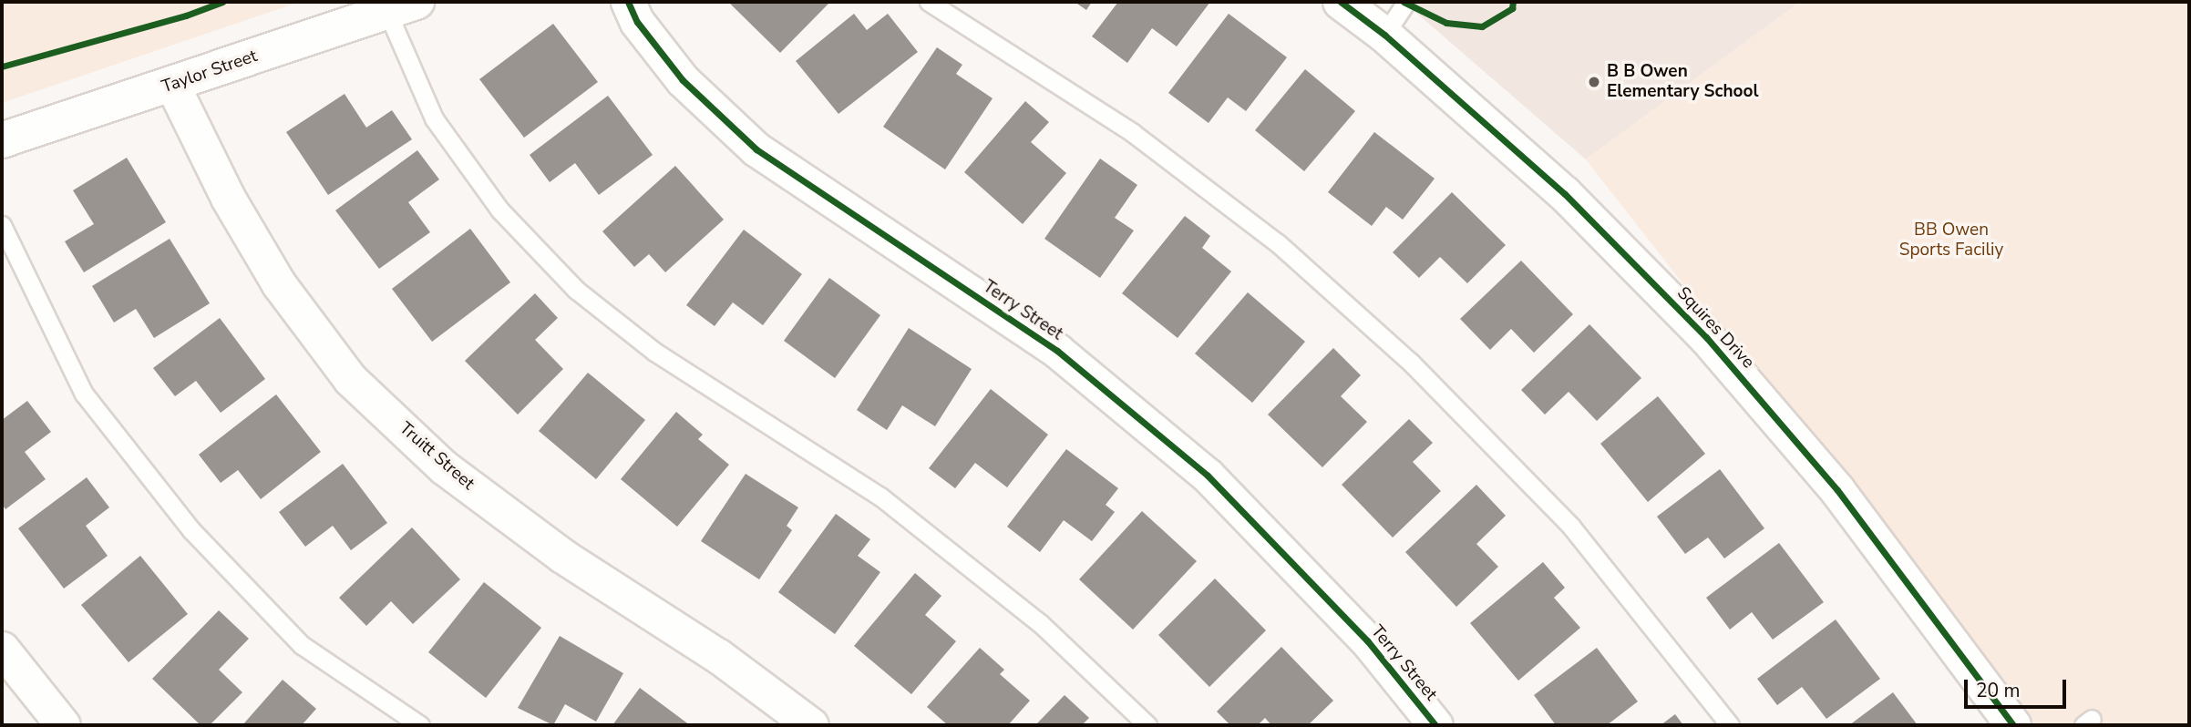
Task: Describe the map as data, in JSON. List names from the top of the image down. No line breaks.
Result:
{"streets":{"street":["Taylor Street","Terry Street","Squires Drive","Truitt Street"]},"crossings":[["Taylor Street","Truitt Street"]],"parks":["BB Owen Sports Faciliy"],"places":["B B Owen Elementary School"],"scale_bar":"20 m"}
